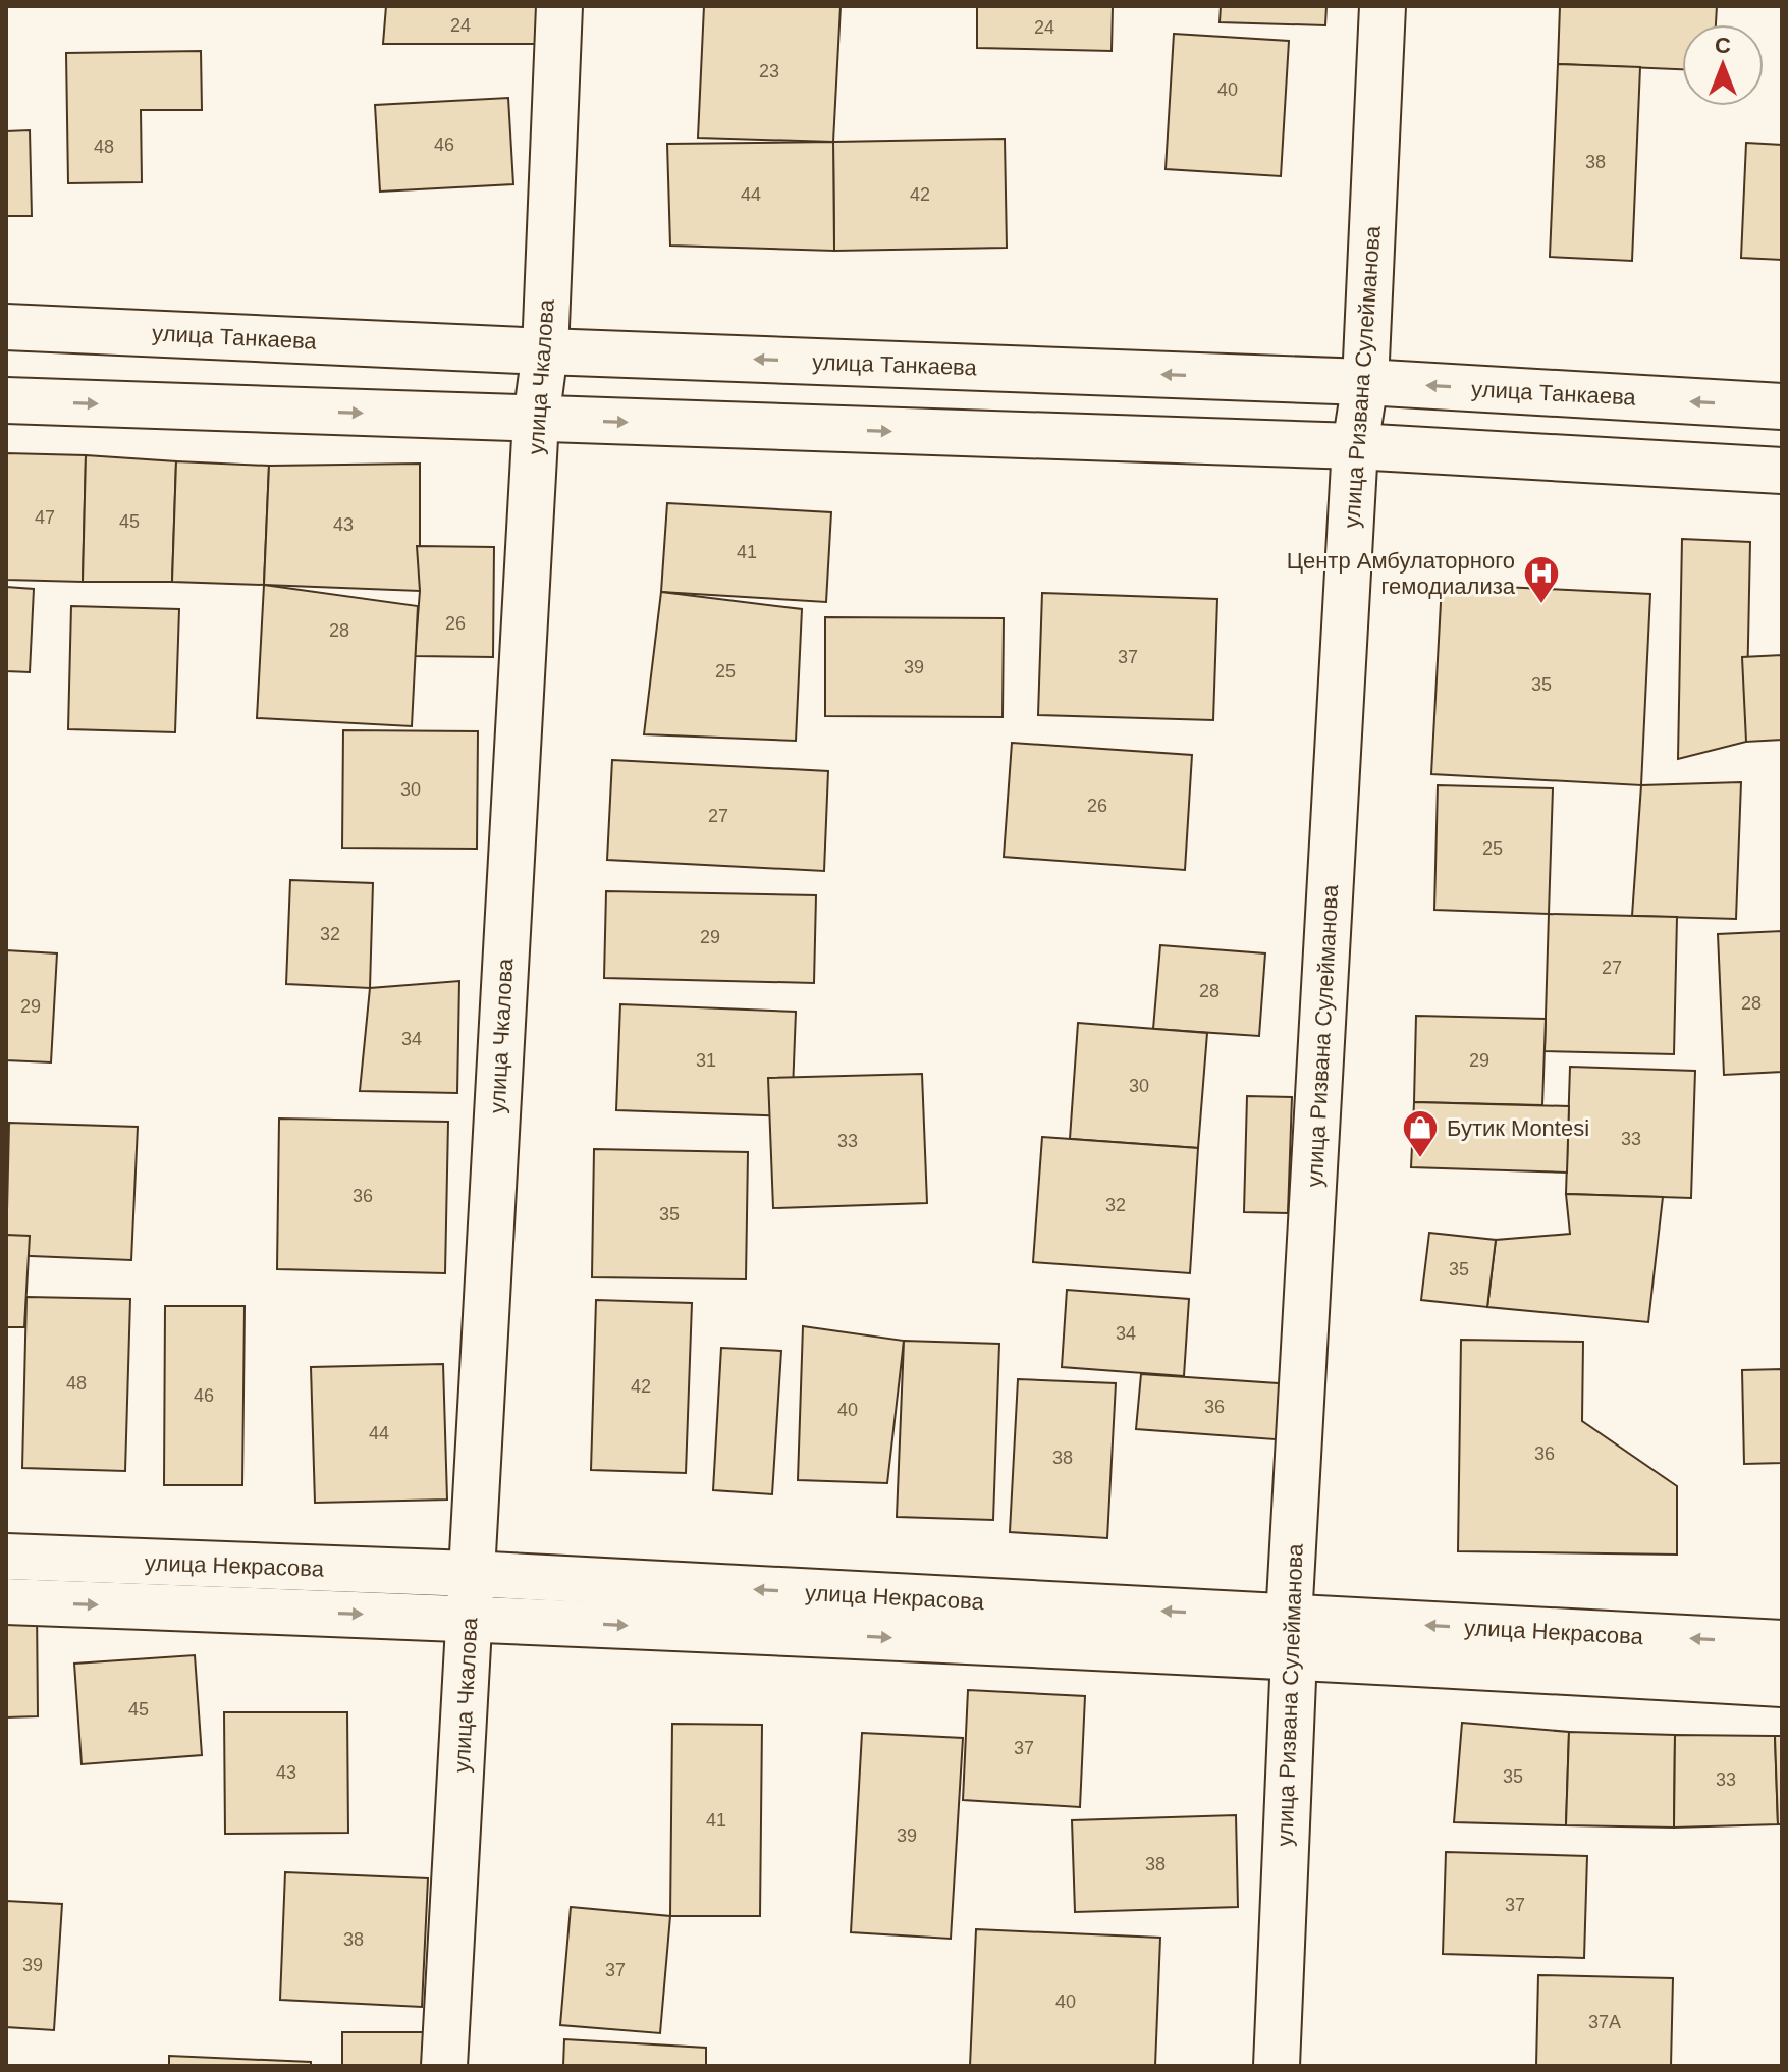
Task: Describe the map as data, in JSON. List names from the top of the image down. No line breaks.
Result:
{"streets":{"street":["улица Танкаева","улица Чкалова","улица Ризвана Сулейманова","улица Некрасова"]},"crossings":[["улица Танкаева","улица Чкалова"],["улица Танкаева","улица Ризвана Сулейманова"],["улица Чкалова","улица Некрасова"],["улица Ризвана Сулейманова","улица Некрасова"]],"places":{"hospital":["Центр Амбулаторного гемодиализа"],"shop":["Бутик Montesi"]},"house_numbers":["24","24","23","40","46","48","38","44","42","47","45","43","41","26","28","37","39","25","35","30","26","27","25","32","29","27","28","28","29","34","31","29","30","33","33","36","32","35","35","34","48","42","46","36","40","44","36","38","45","37","43","35","33","41","39","38","37","38","39","37","40","37А"],"north":"top"}
